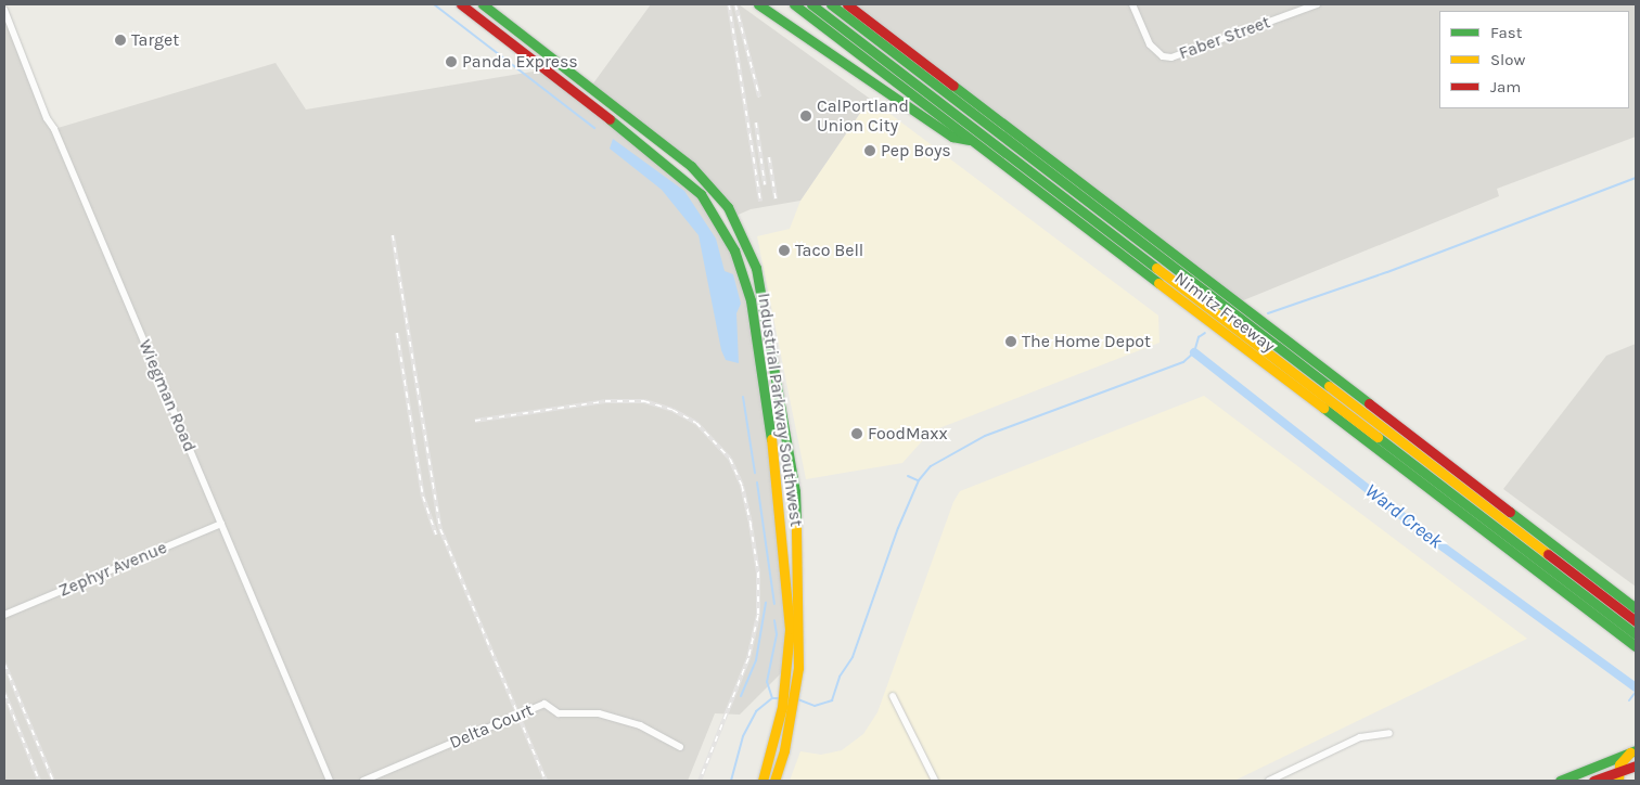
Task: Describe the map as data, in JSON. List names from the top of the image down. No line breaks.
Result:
{"streets":{"main road":["Nimitz Freeway","Industrial Parkway Southwest"],"street":["Faber Street","Wiegman Road","Zephyr Avenue","Delta Court"]},"crossings":[["Wiegman Road","Zephyr Avenue"]],"water":["Ward Creek"],"places":["Target","Panda Express","CalPortland Union City","Pep Boys","Taco Bell","The Home Depot","FoodMaxx"],"legend":["Fast","Slow","Jam"]}
